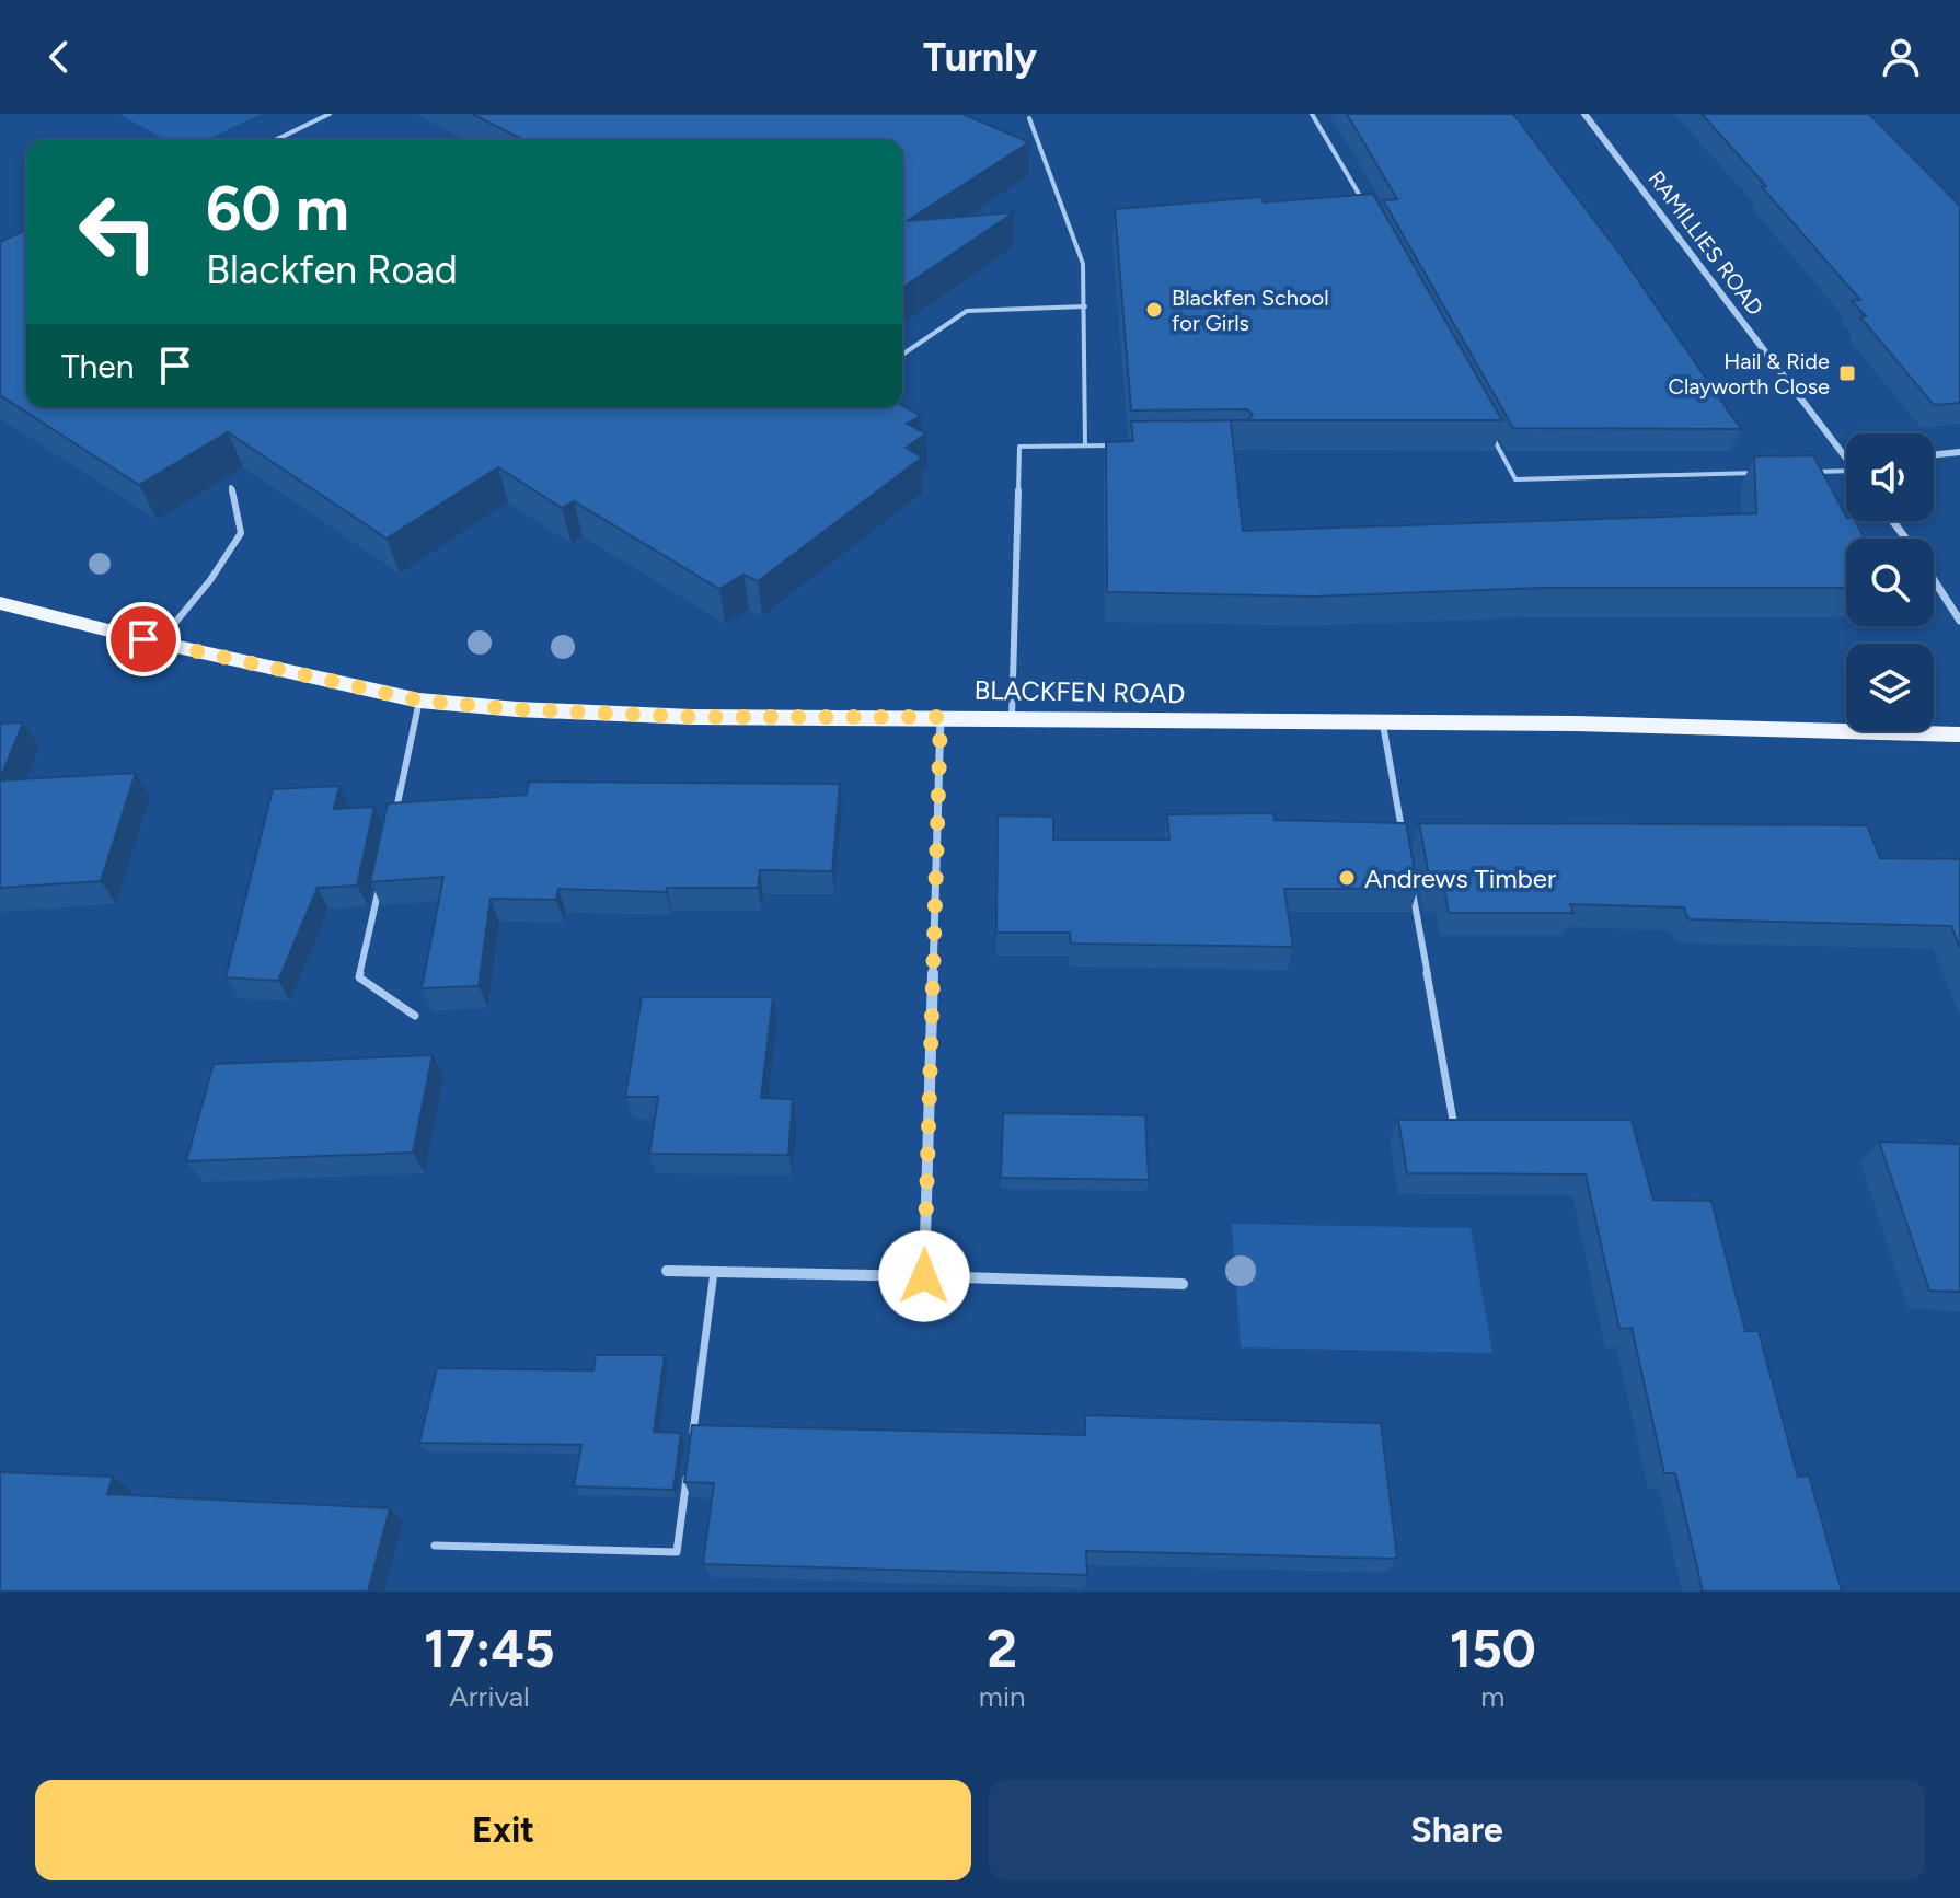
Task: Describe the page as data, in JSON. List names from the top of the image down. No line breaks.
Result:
{"streets":{"main road":["BLACKFEN ROAD"],"street":["RAMILLIES ROAD"]},"places":{"other":["Blackfen School for Girls","Andrews Timber"],"transit":["Hail & Ride Clayworth Close"]},"page":{"header":"Turnly","turn":["60 m","Blackfen Road"],"then":"Then","eta":["17:45","Arrival","2","min","150","m"],"buttons":["Exit","Share"]}}
